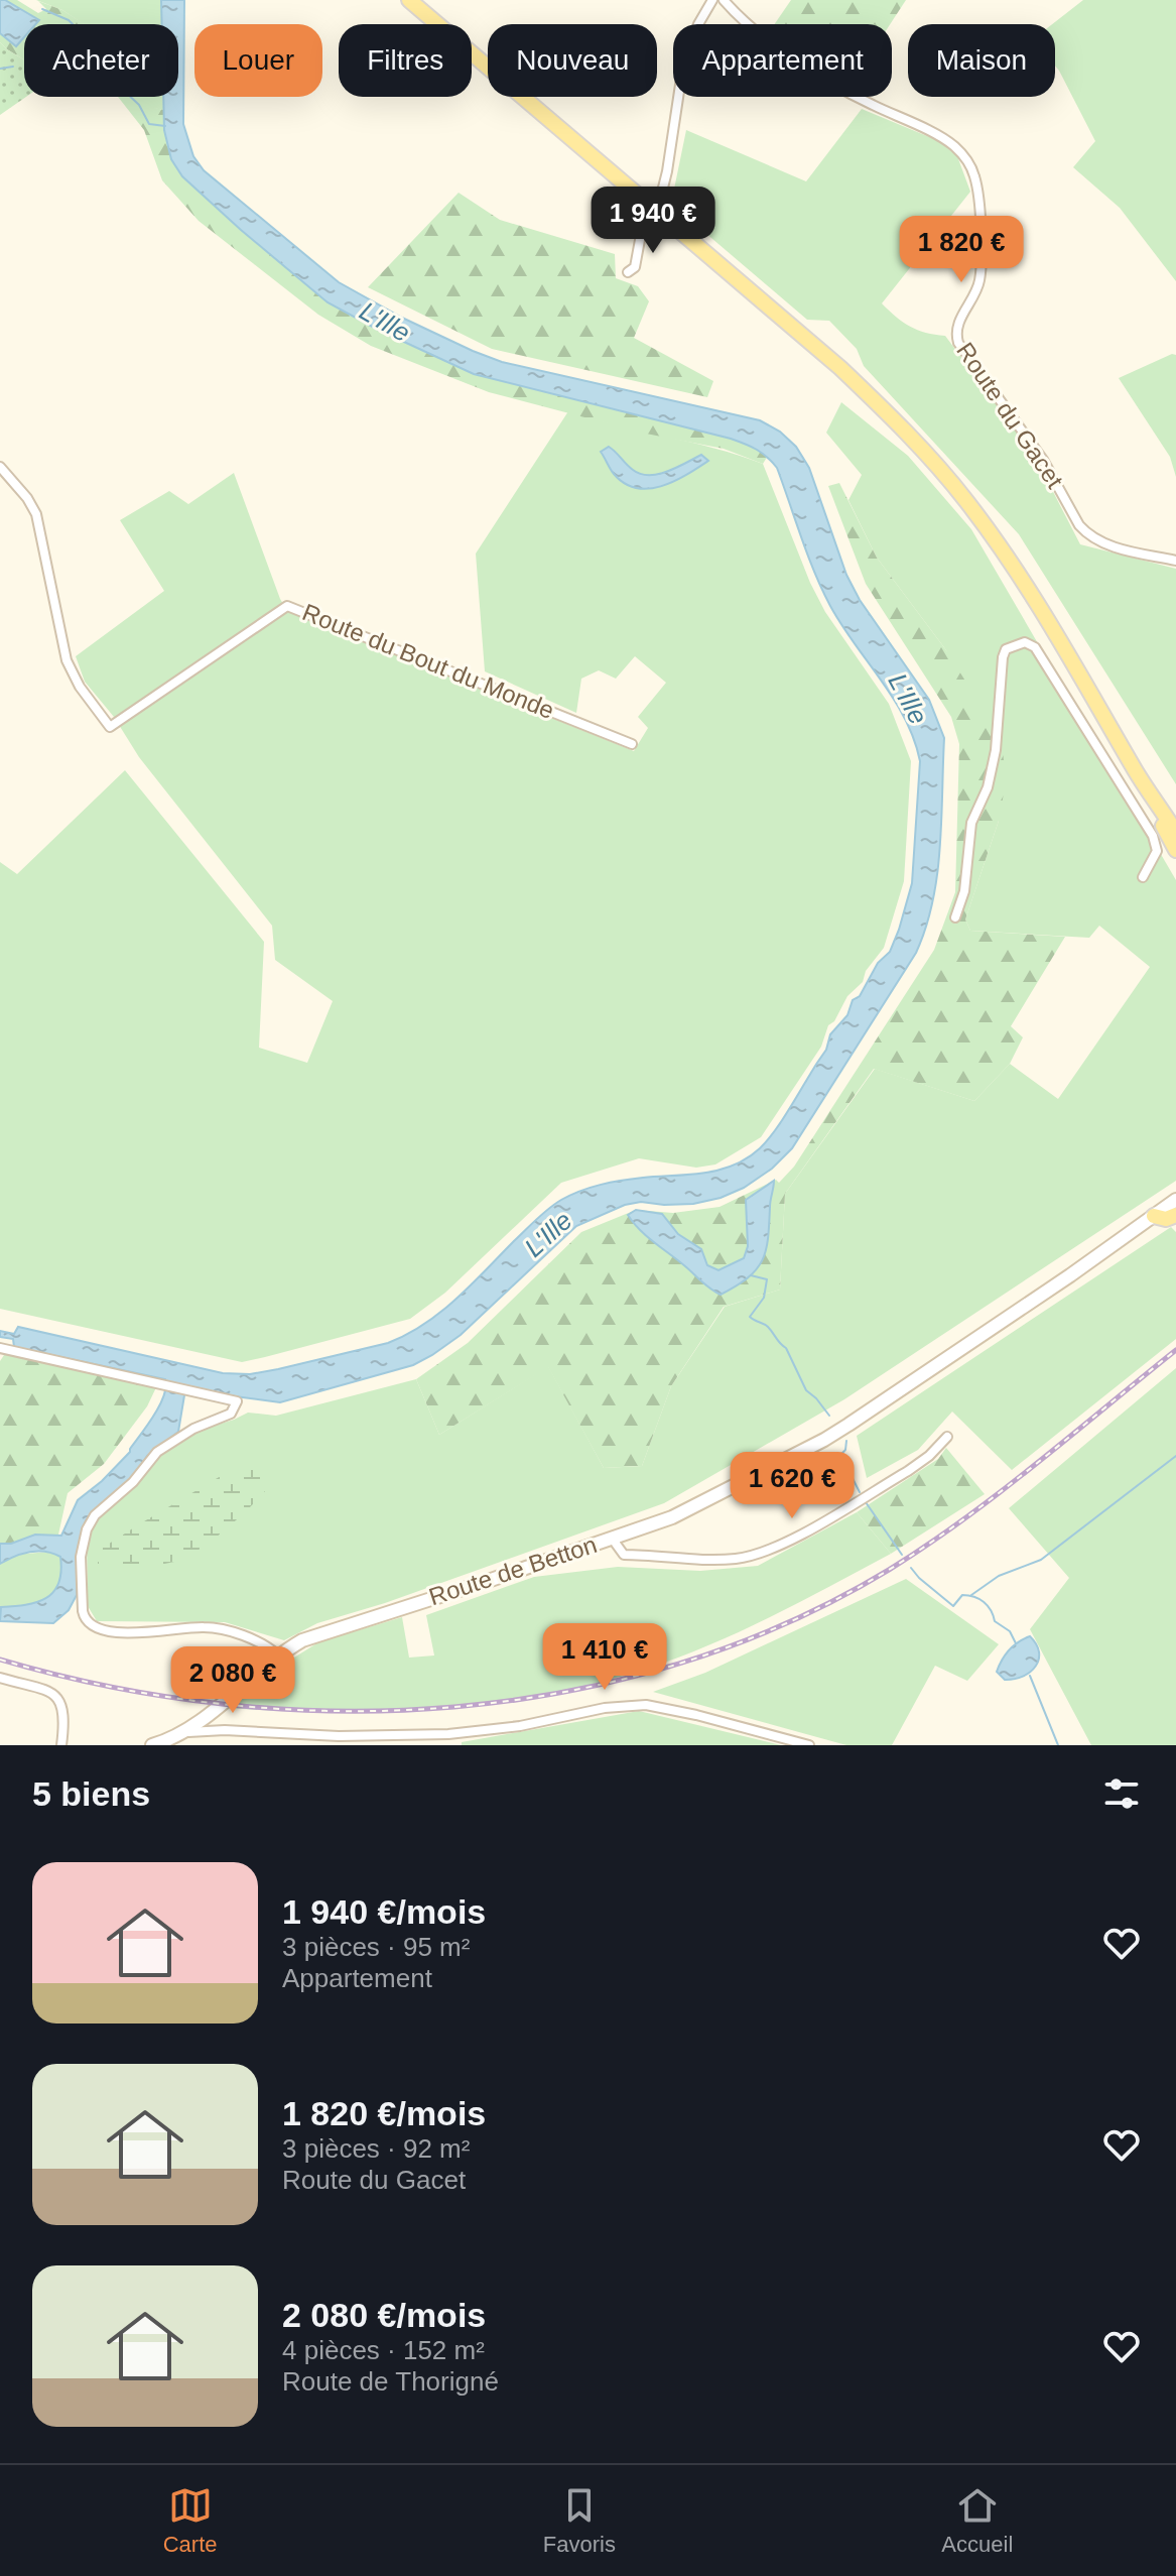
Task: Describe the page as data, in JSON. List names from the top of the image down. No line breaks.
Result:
{"streets":{"main road":["Route de Betton"],"street":["Route du Gacet","Route du Bout du Monde"]},"water":["L'Ille"],"page":{"chip":["Acheter","Louer","Filtres","Nouveau","Appartement","Maison"],"price":["1 940 €","1 820 €","1 620 €","1 410 €","2 080 €"],"heading":"5 biens","list":[{"name":"1 940 €/mois","note":"3 pièces · 95 m² · Appartement"},{"name":"1 820 €/mois","note":"3 pièces · 92 m² · Route du Gacet"},{"name":"2 080 €/mois","note":"4 pièces · 152 m² · Route de Thorigné"}],"tabs":["Carte","Favoris","Accueil"]}}
